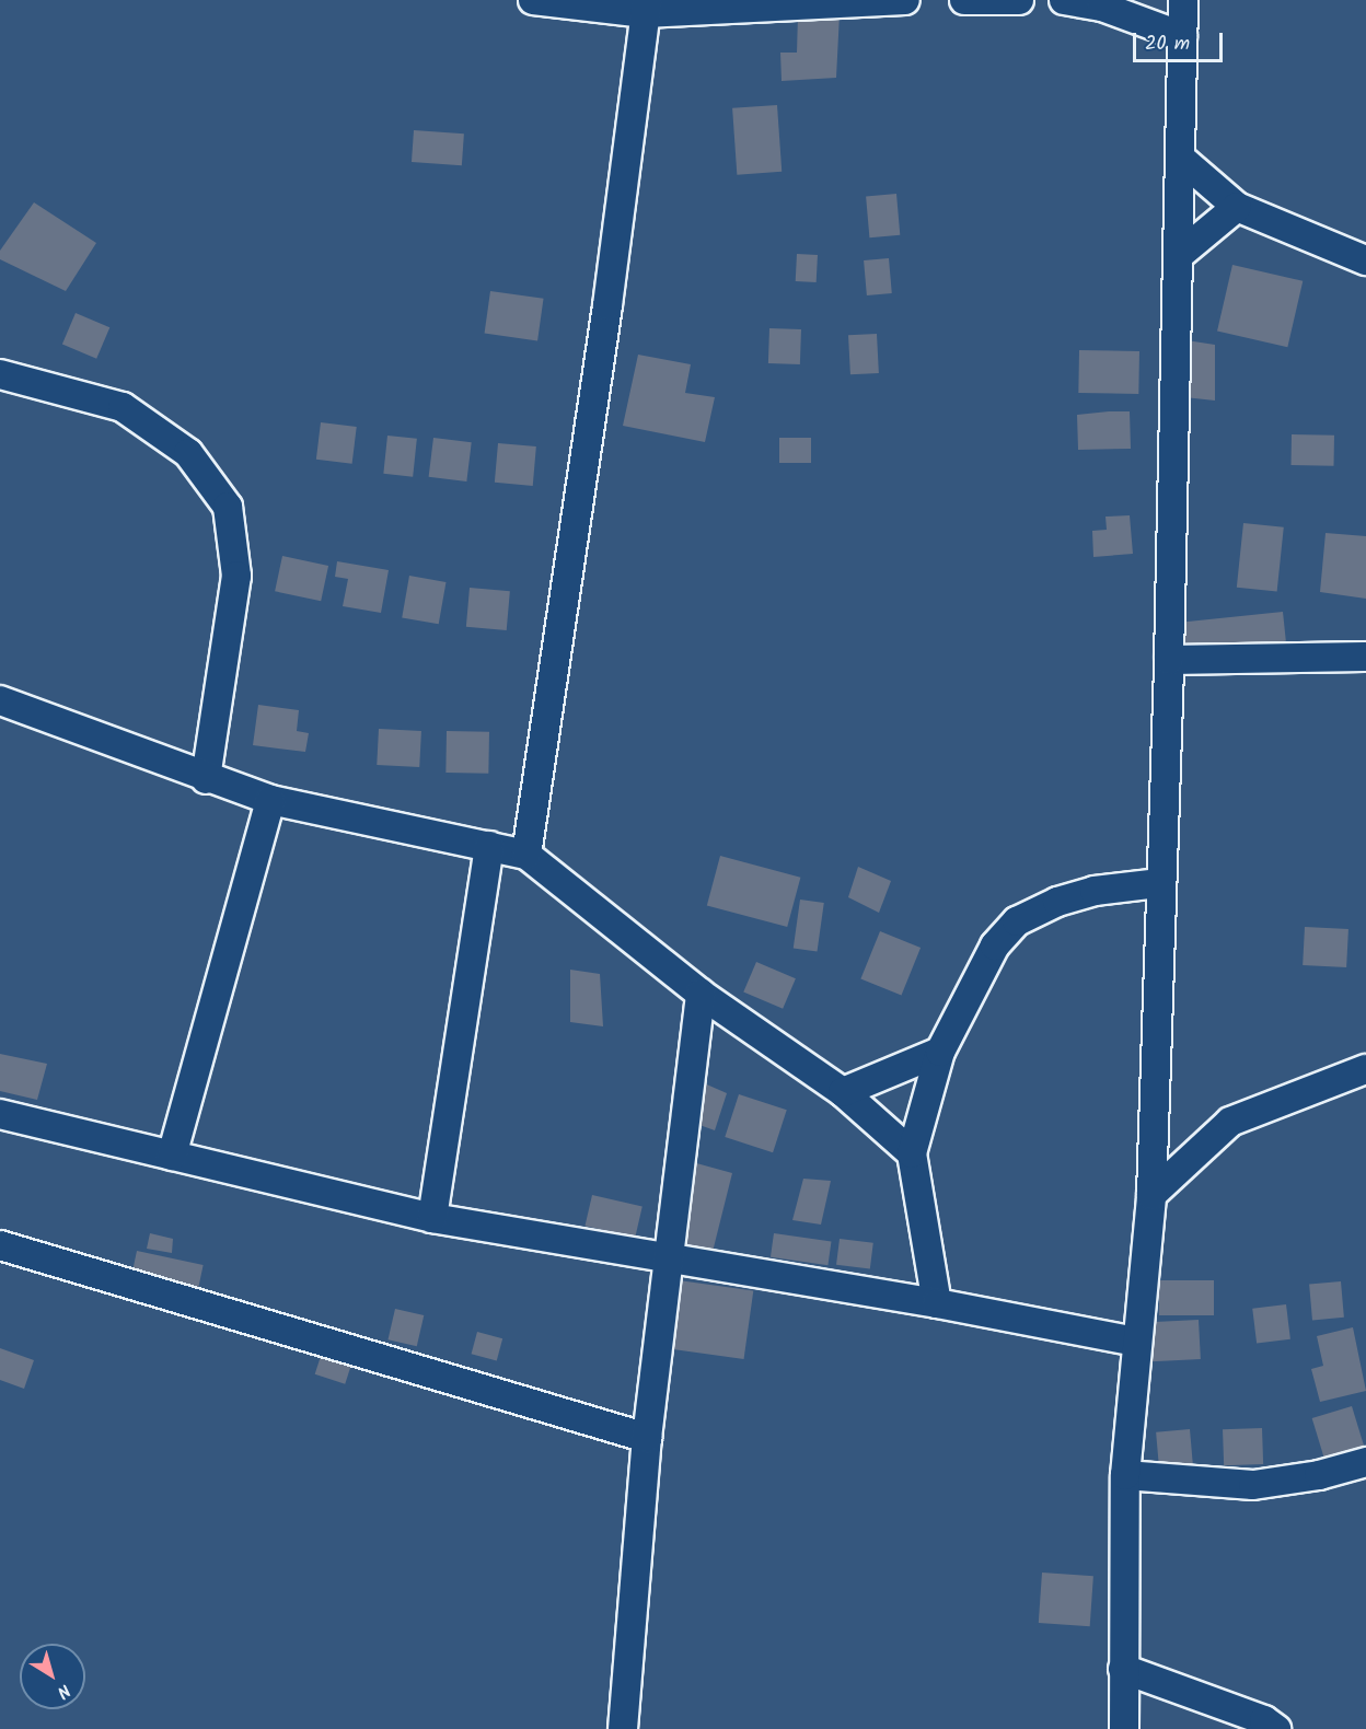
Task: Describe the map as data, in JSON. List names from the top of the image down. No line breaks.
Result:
{"scale_bar":"20 m","north":"bottom right"}
